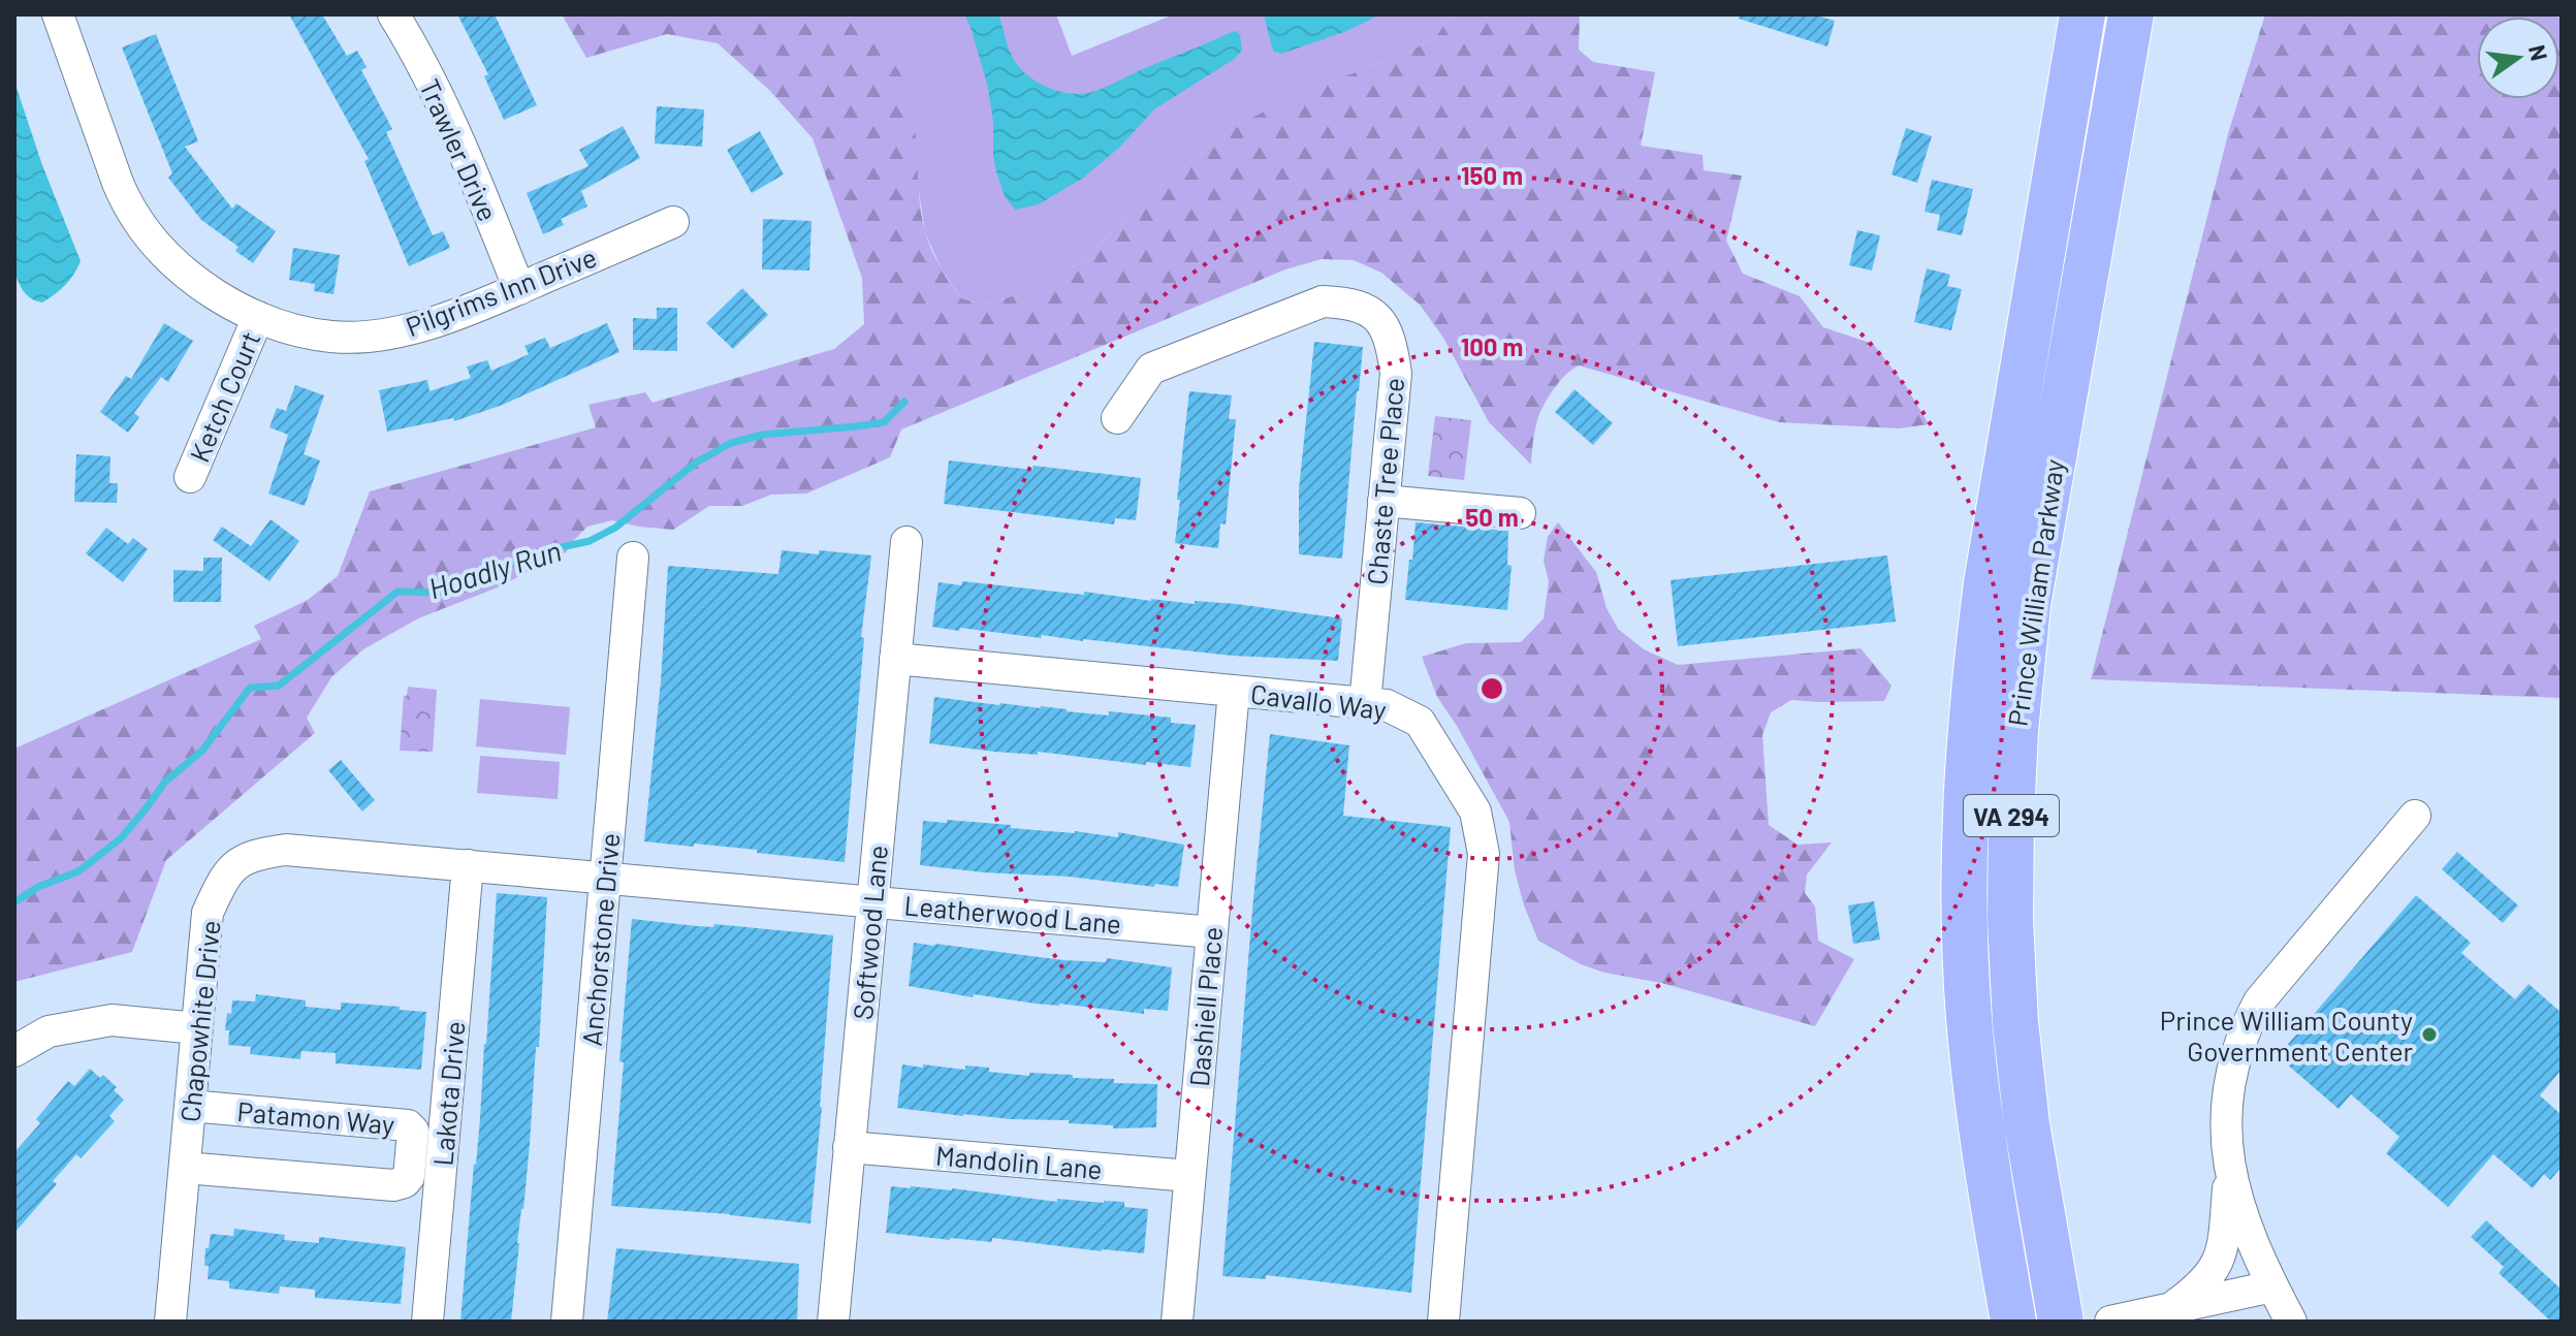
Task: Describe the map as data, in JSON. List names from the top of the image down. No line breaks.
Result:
{"streets":{"highway":["Prince William Parkway","VA 294"],"street":["Trawler Drive","Pilgrims Inn Drive","Ketch Court","Chaste Tree Place","Cavallo Way","Leatherwood Lane","Softwood Lane","Anchorstone Drive","Dashiell Place","Chapowhite Drive","Lakota Drive","Patamon Way","Mandolin Lane"]},"crossings":[["Trawler Drive","Pilgrims Inn Drive"],["Pilgrims Inn Drive","Ketch Court"],["Chaste Tree Place","Cavallo Way"],["Cavallo Way","Softwood Lane"],["Cavallo Way","Dashiell Place"],["Leatherwood Lane","Softwood Lane"],["Leatherwood Lane","Anchorstone Drive"],["Leatherwood Lane","Dashiell Place"],["Leatherwood Lane","Chapowhite Drive"],["Leatherwood Lane","Lakota Drive"],["Softwood Lane","Mandolin Lane"],["Dashiell Place","Mandolin Lane"],["Chapowhite Drive","Lakota Drive"],["Chapowhite Drive","Patamon Way"]],"water":["Hoadly Run"],"places":["Prince William County Government Center"],"north":"right","rings":["150 m","100 m","50 m"]}
